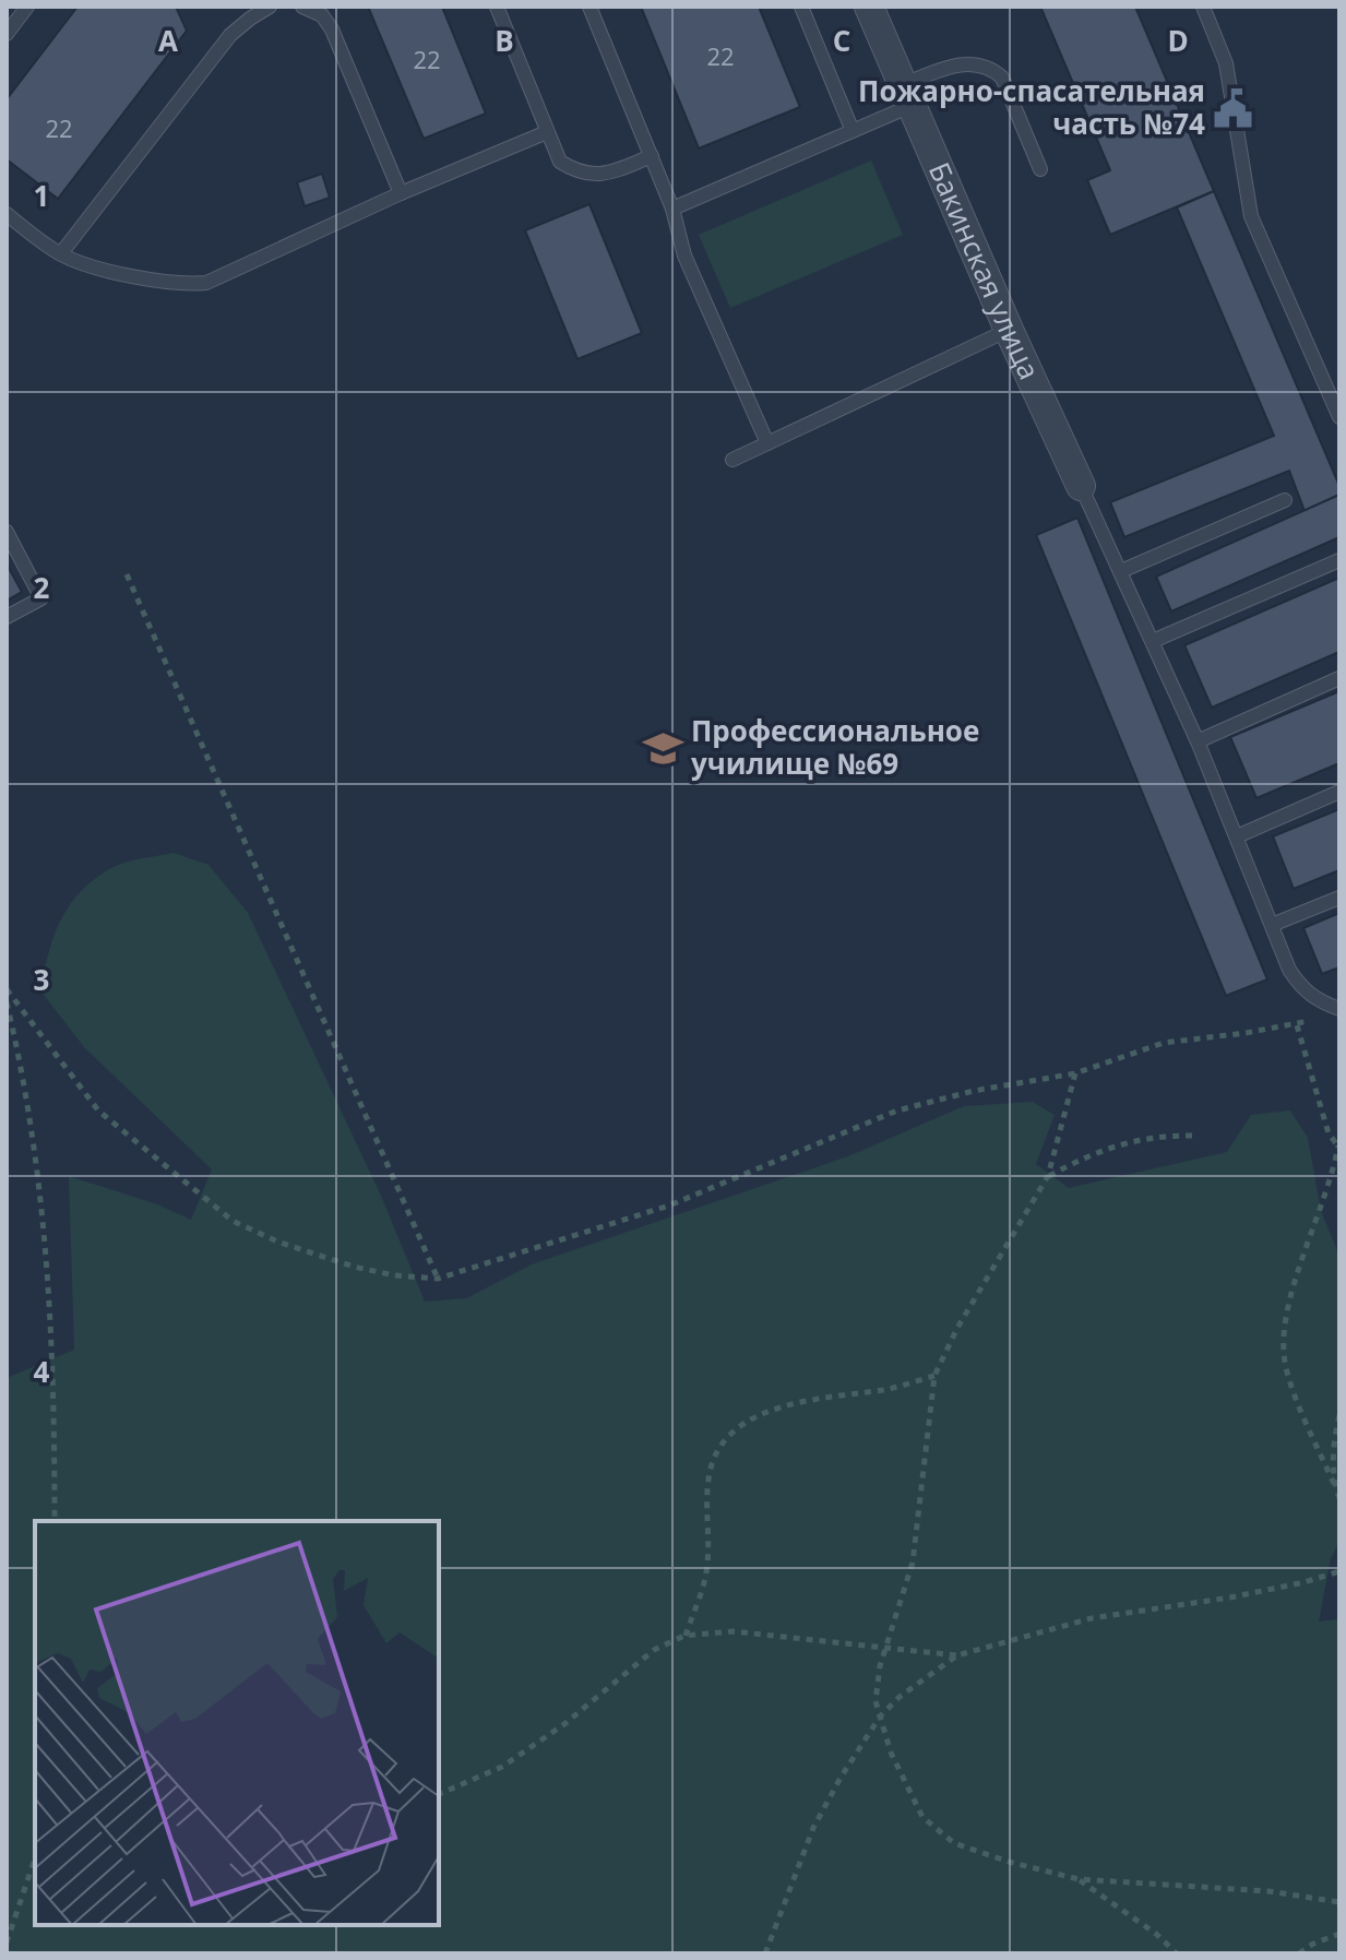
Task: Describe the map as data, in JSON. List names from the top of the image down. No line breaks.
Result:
{"streets":{"street":["Бакинская улица"]},"places":{"public building":["Пожарно-спасательная часть №74"],"school or university":["Профессиональное училище №69"]},"house_numbers":["22","22","22"],"grid":{"columns":["A","B","C","D"],"rows":["1","2","3","4"]}}
